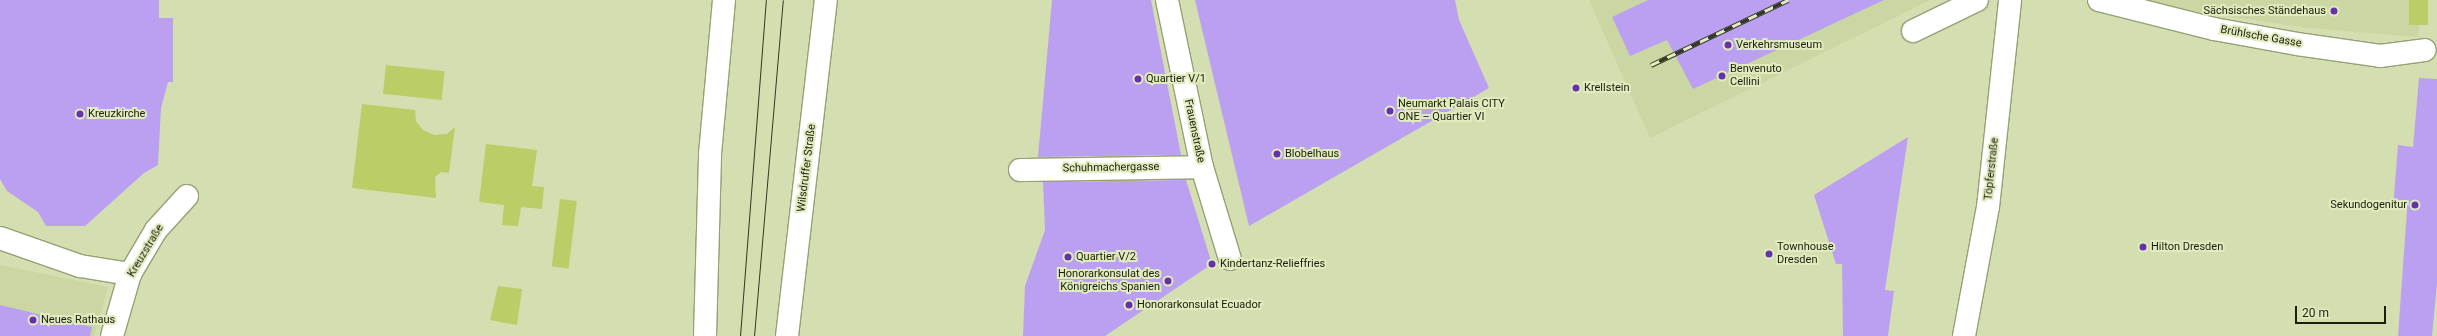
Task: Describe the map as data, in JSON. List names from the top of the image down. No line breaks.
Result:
{"streets":{"street":["Brühlsche Gasse","Frauenstraße","Wilsdruffer Straße","Schuhmachergasse","Töpferstraße","Kreuzstraße"]},"crossings":[["Frauenstraße","Schuhmachergasse"]],"places":["Sächsisches Ständehaus","Verkehrsmuseum","Benvenuto Cellini","Quartier V/1","Krellstein","Neumarkt Palais CITY ONE – Quartier VI","Kreuzkirche","Blobelhaus","Sekundogenitur","Hilton Dresden","Townhouse Dresden","Quartier V/2","Kindertanz-Relieffries","Honorarkonsulat des Königreichs Spanien","Honorarkonsulat Ecuador","Neues Rathaus"],"scale_bar":"20 m"}
